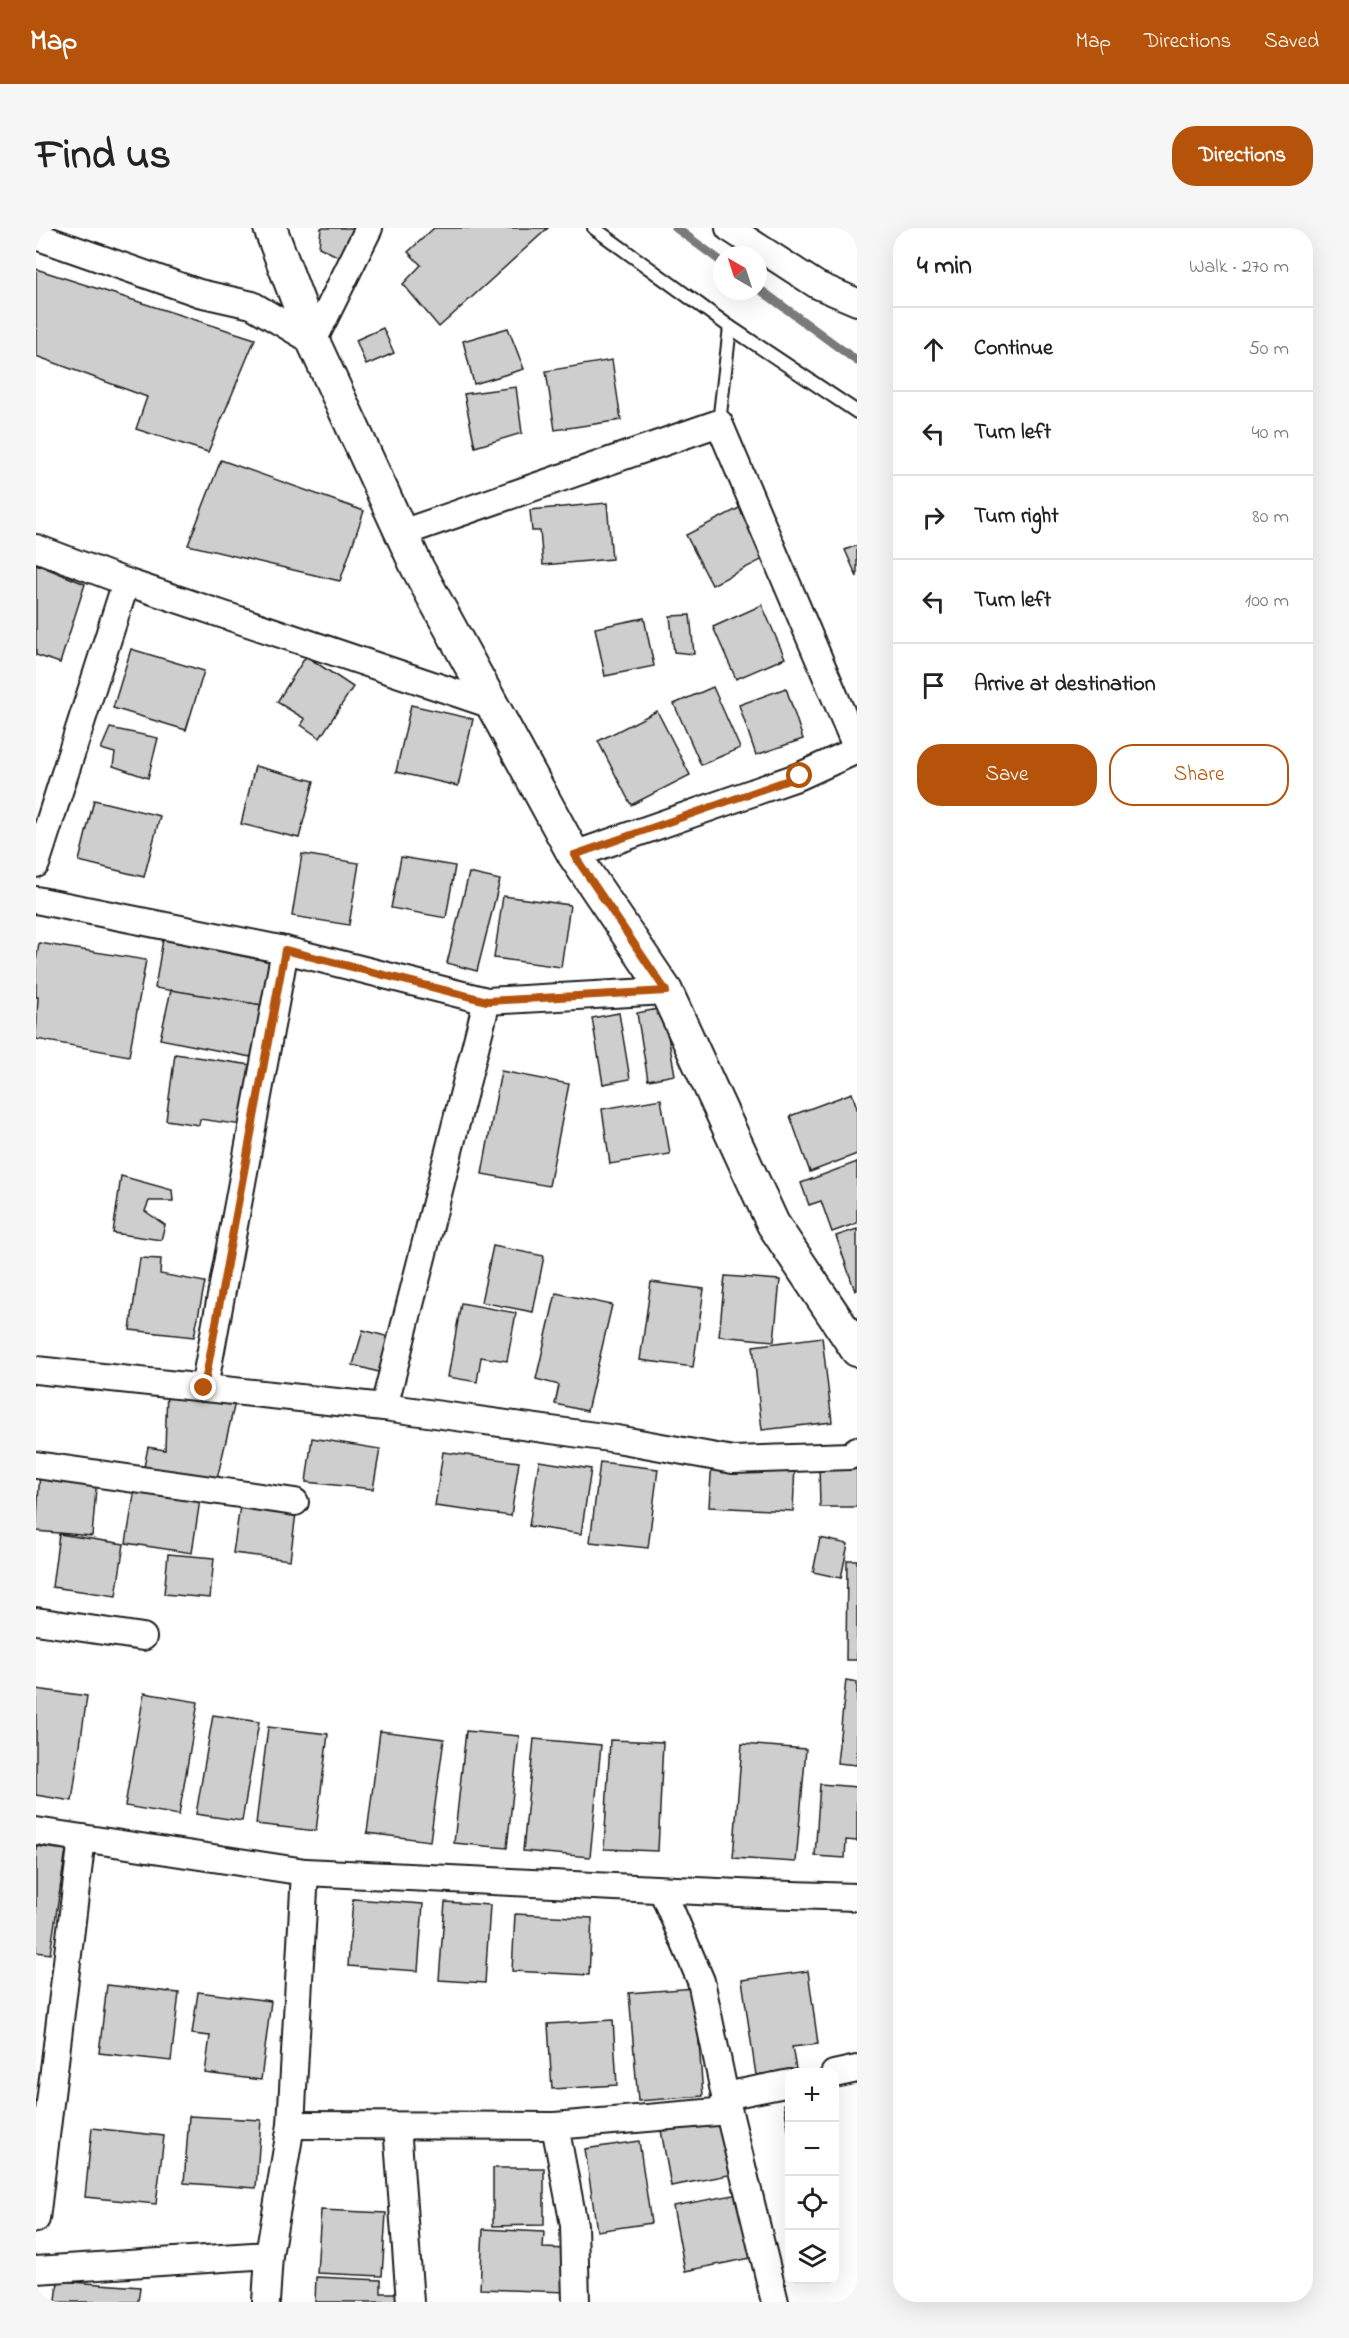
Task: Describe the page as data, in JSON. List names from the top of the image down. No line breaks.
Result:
{"north":"top left","page":{"header":"Map","nav":["Map","Directions","Saved"],"title":"Find us","buttons":["Directions",["Save","Share"]],"heading":["4 min","Walk · 270 m"],"list":[["Continue","50 m"],["Turn left","40 m"],["Turn right","80 m"],["Turn left","100 m"],"Arrive at destination"],"map_buttons":["+","−"]}}
